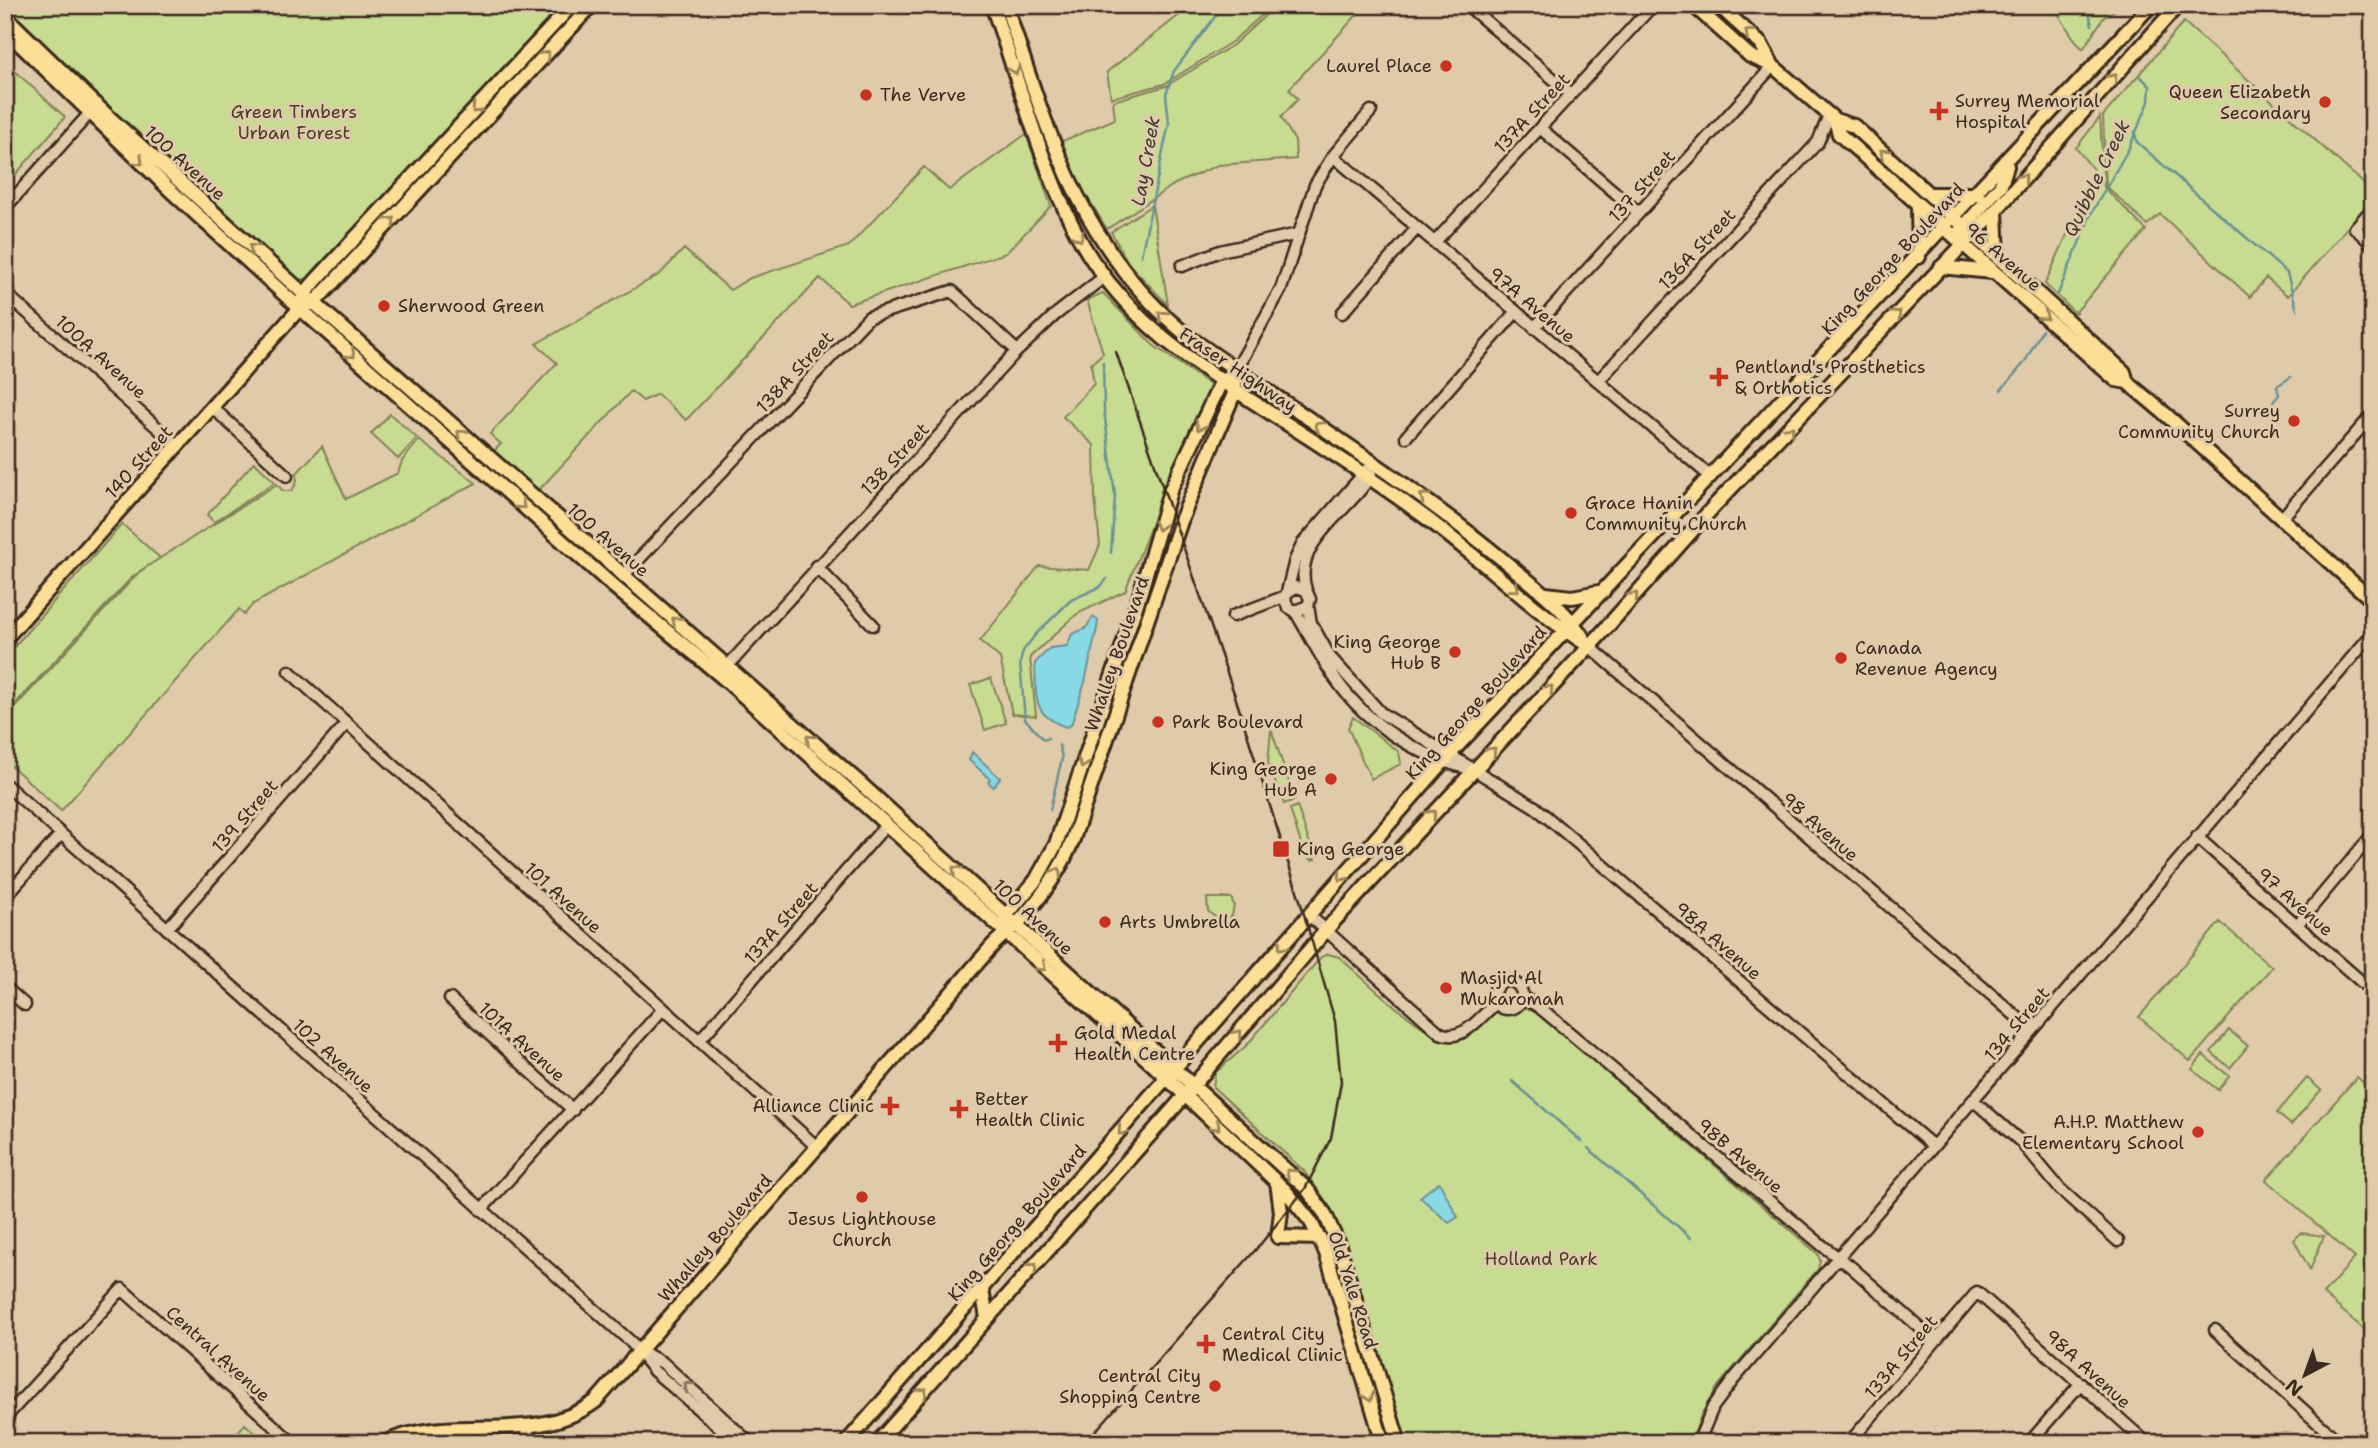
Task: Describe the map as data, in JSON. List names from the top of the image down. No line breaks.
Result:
{"streets":{"main road":["100 Avenue","96 Avenue","King George Boulevard","Fraser Highway","140 Street","Whalley Boulevard","Old Yale Road"],"street":["137A Street","137 Street","136A Street","97A Avenue","100A Avenue","138A Street","138 Street","139 Street","98 Avenue","101 Avenue","97 Avenue","98A Avenue","134 Street","101A Avenue","102 Avenue","98B Avenue","Central Avenue","133A Street"]},"crossings":[["137A Street","100 Avenue"],["137A Street","97A Avenue"],["137A Street","101 Avenue"],["100 Avenue","King George Boulevard"],["100 Avenue","138A Street"],["100 Avenue","138 Street"],["100 Avenue","140 Street"],["100 Avenue","Whalley Boulevard"],["100 Avenue","Old Yale Road"],["137 Street","96 Avenue"],["137 Street","97A Avenue"],["136A Street","96 Avenue"],["136A Street","97A Avenue"],["96 Avenue","King George Boulevard"],["King George Boulevard","97A Avenue"],["King George Boulevard","Fraser Highway"],["King George Boulevard","98 Avenue"],["King George Boulevard","98A Avenue"],["King George Boulevard","Old Yale Road"],["97A Avenue","Whalley Boulevard"],["100A Avenue","140 Street"],["Fraser Highway","138 Street"],["Fraser Highway","Whalley Boulevard"],["Fraser Highway","98 Avenue"],["138A Street","138 Street"],["Whalley Boulevard","101 Avenue"],["Whalley Boulevard","102 Avenue"],["139 Street","101 Avenue"],["139 Street","102 Avenue"],["98 Avenue","134 Street"],["97 Avenue","134 Street"],["98A Avenue","134 Street"],["98A Avenue","133A Street"],["134 Street","98B Avenue"],["98B Avenue","133A Street"]],"water":["Lay Creek","Quibble Creek"],"parks":["Green Timbers Urban Forest","Holland Park"],"places":{"other":["Laurel Place","The Verve","Queen Elizabeth Secondary","Sherwood Green","Surrey Community Church","Grace Hanin Community Church","King George Hub B","Canada Revenue Agency","Park Boulevard","King George Hub A","Arts Umbrella","Masjid Al Mukaromah","A.H.P. Matthew Elementary School","Jesus Lighthouse Church","Central City Shopping Centre"],"health":["Surrey Memorial Hospital","Pentland's Prosthetics & Orthotics","Gold Medal Health Centre","Alliance Clinic","Better Health Clinic","Central City Medical Clinic"],"transit":["King George"]},"north":"bottom left"}
